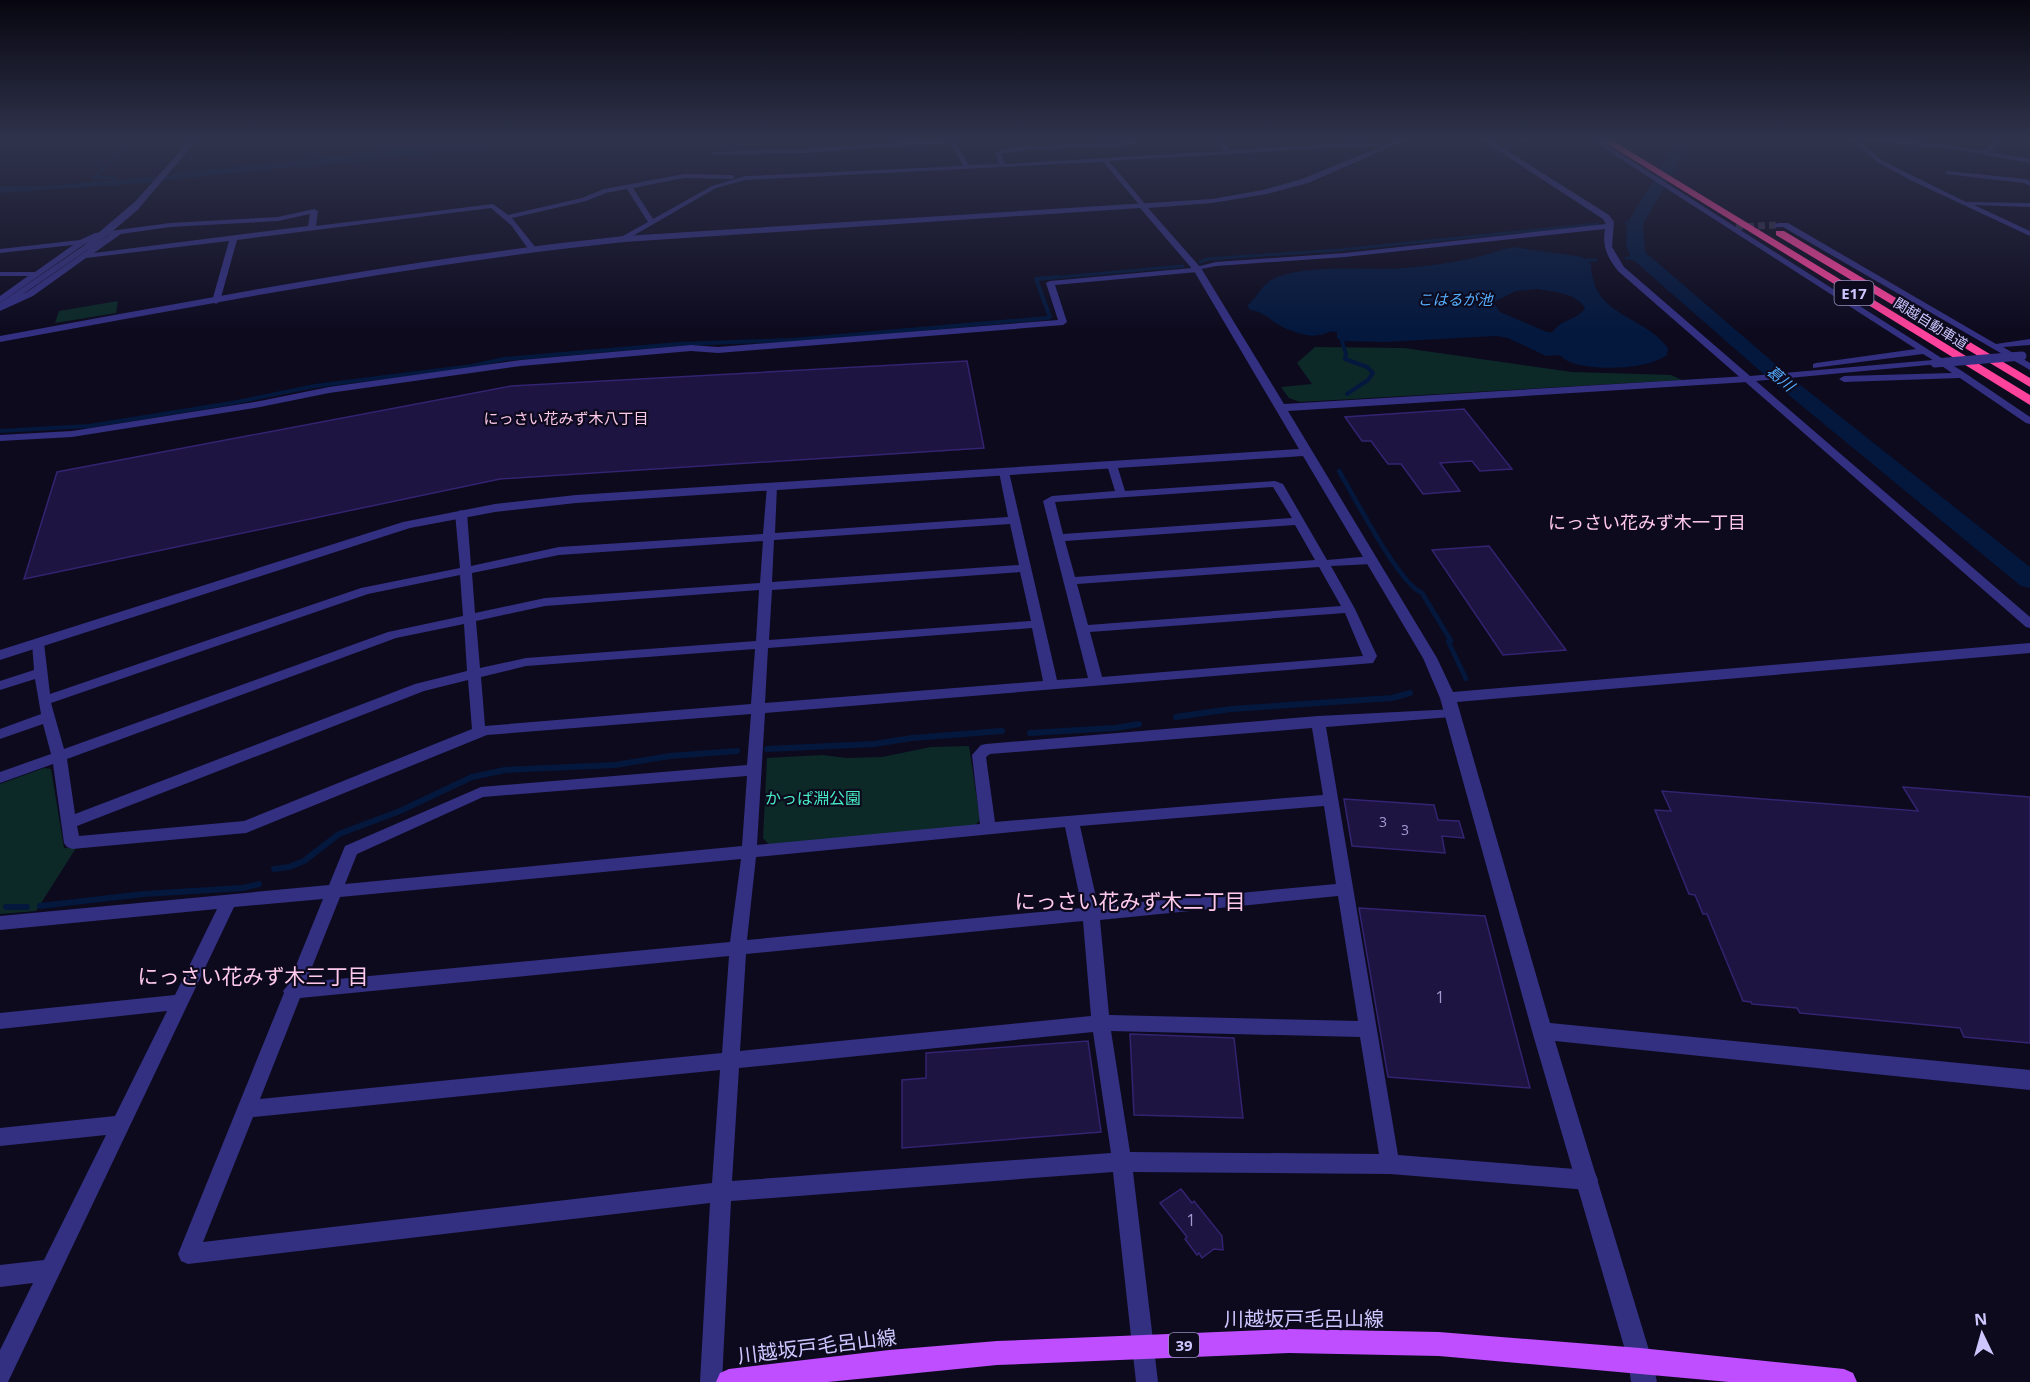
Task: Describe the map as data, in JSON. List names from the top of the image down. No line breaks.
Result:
{"streets":{"highway":["E17","関越自動車道"],"main road":["川越坂戸毛呂山線","39"]},"districts":["にっさい花みず木八丁目","にっさい花みず木一丁目","にっさい花みず木二丁目","にっさい花みず木三丁目"],"water":["こはるが池","葛川"],"parks":["かっぱ淵公園"],"house_numbers":["3","3","1","1"],"north":"top"}
